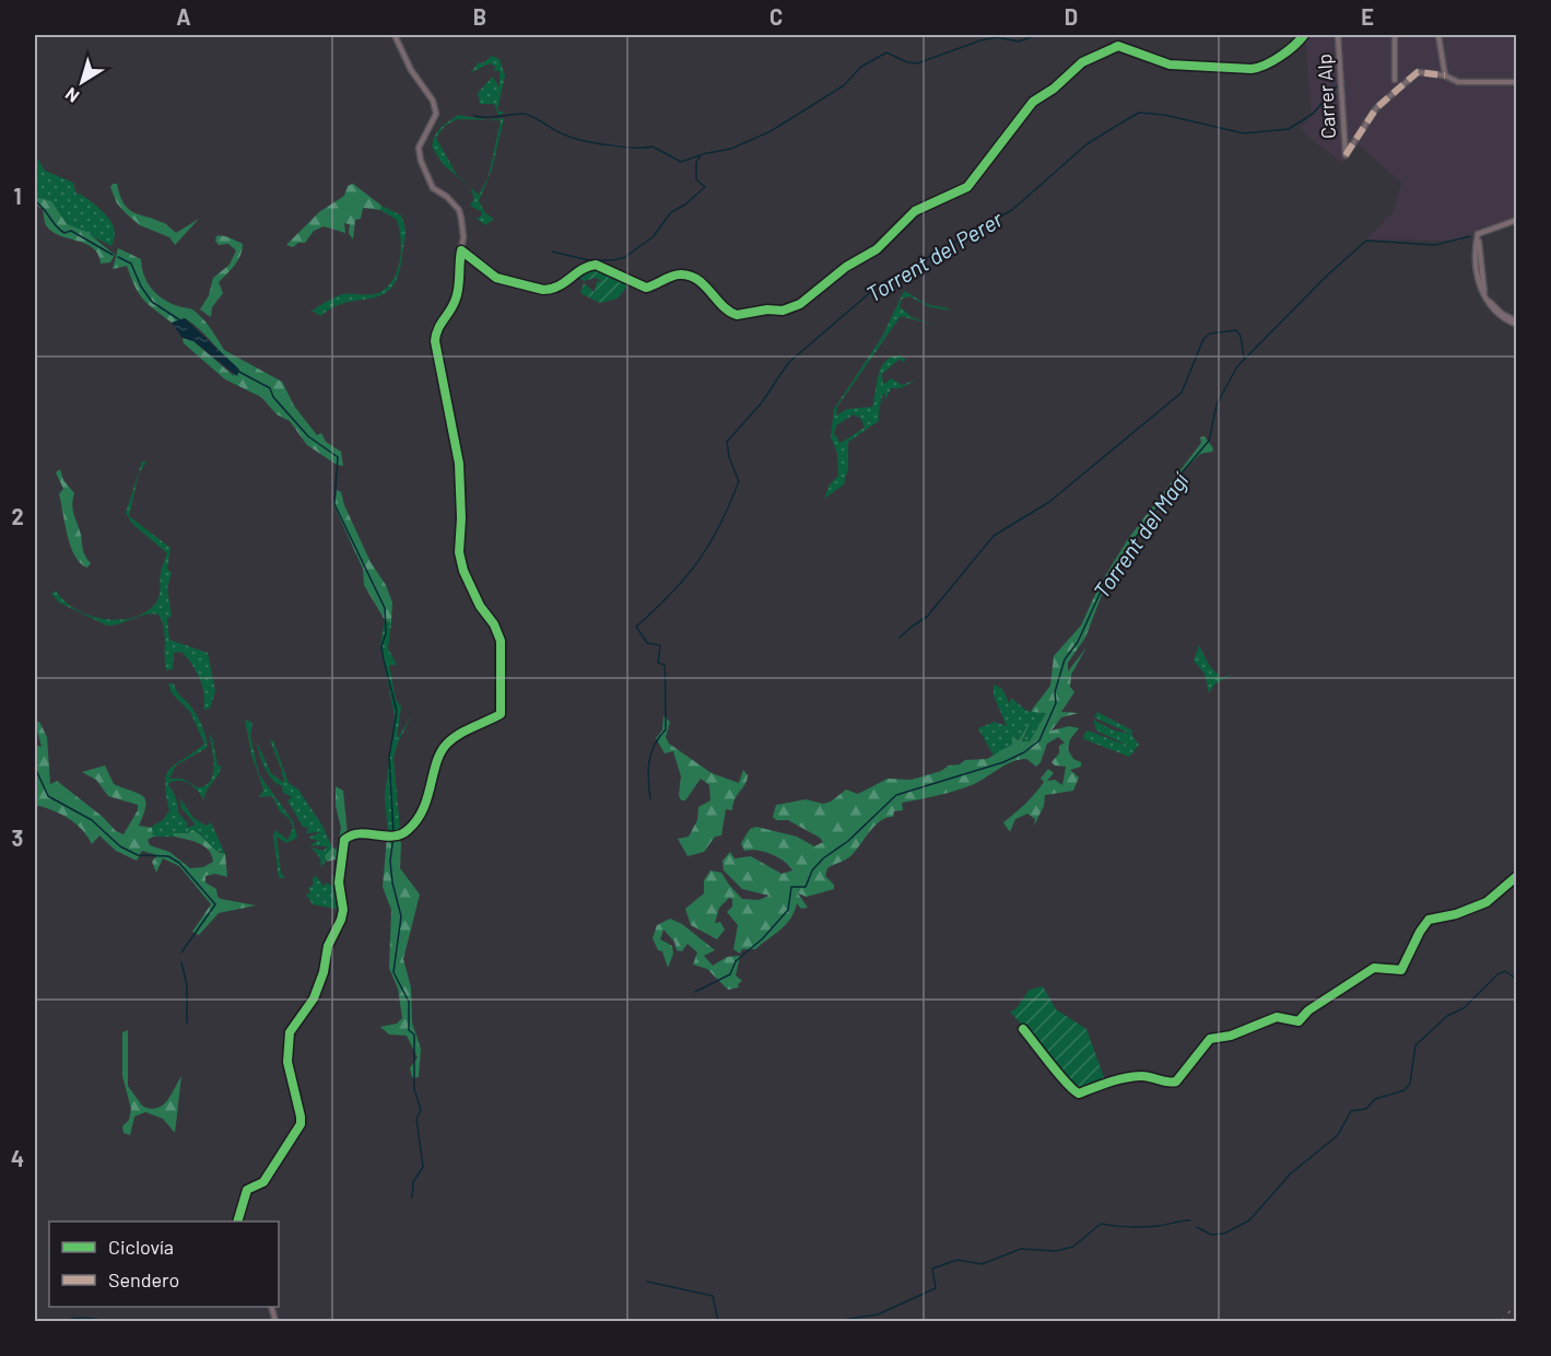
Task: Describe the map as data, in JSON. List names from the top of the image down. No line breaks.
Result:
{"streets":{"street":["Carrer Alp"]},"water":["Torrent del Perer","Torrent del Magí"],"legend":["Ciclovía","Sendero"],"north":"bottom left","grid":{"columns":["A","B","C","D","E"],"rows":["1","2","3","4"]}}
